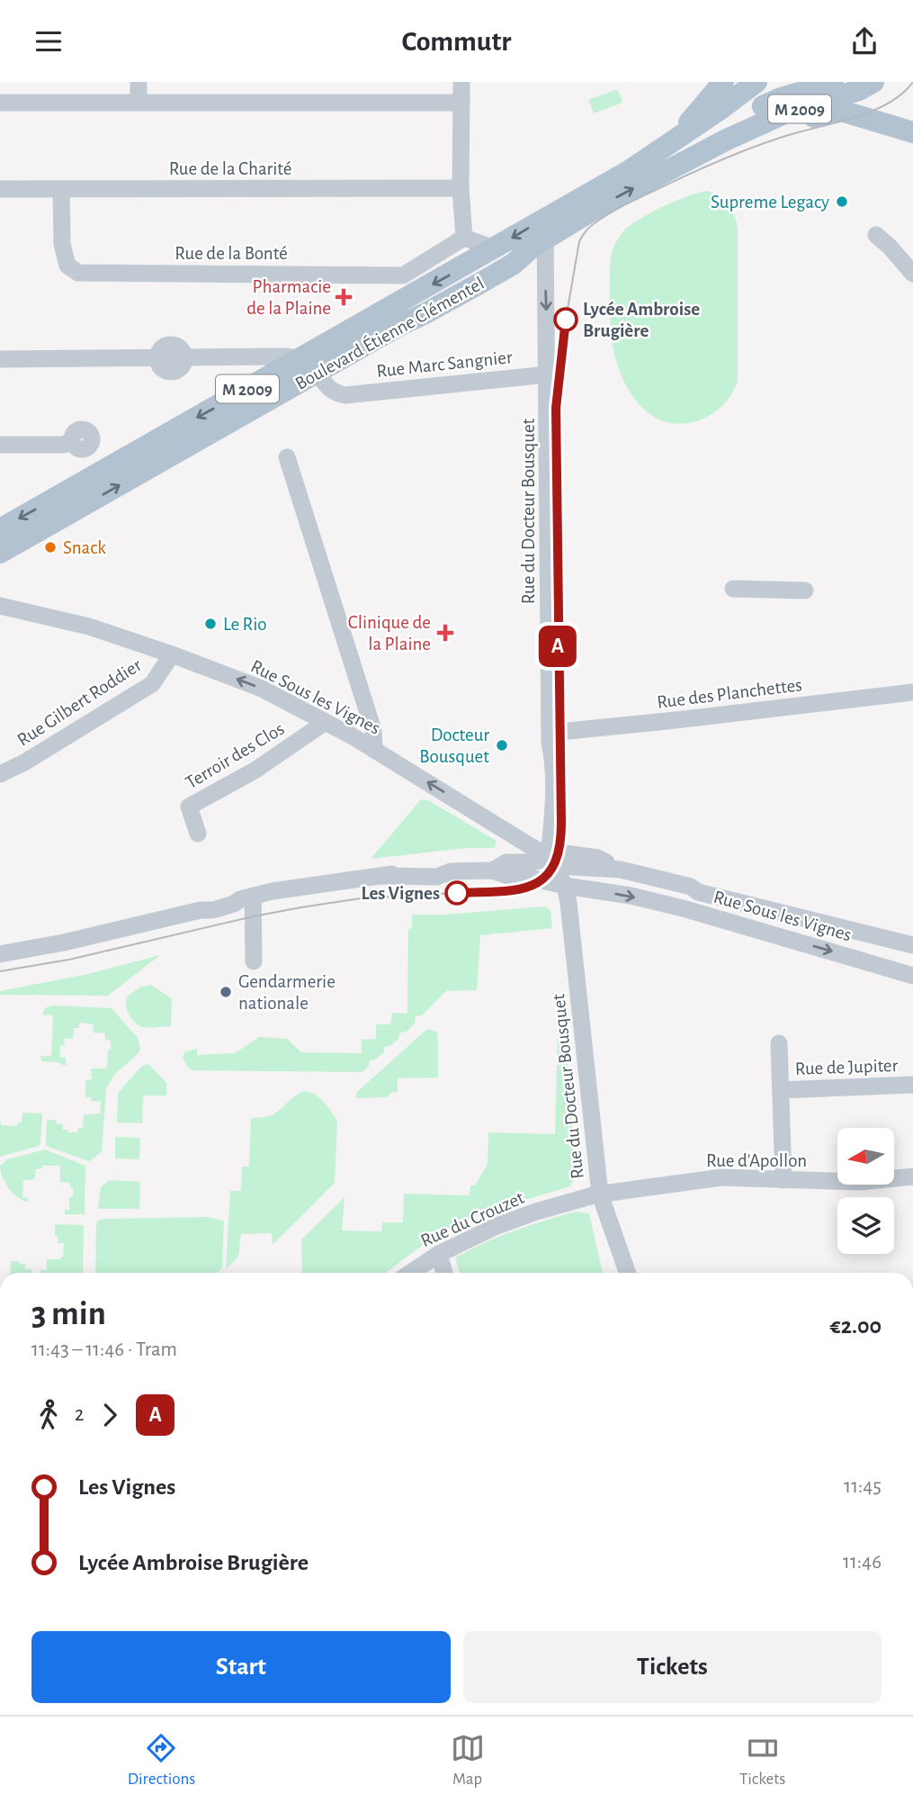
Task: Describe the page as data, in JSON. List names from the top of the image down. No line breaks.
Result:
{"streets":{"main road":["M 2009","Boulevard Étienne Clémentel"],"street":["Rue de la Charité","Rue de la Bonté","Rue Marc Sangnier","Rue du Docteur Bousquet","Rue des Planchettes","Rue Sous les Vignes","Rue Gilbert Roddier","Terroir des Clos","Rue de Jupiter","Rue d'Apollon","Rue du Crouzet"]},"crossings":[["M 2009","Boulevard Étienne Clémentel"],["Rue de la Charité","Rue de la Bonté"],["Boulevard Étienne Clémentel","Rue Marc Sangnier"],["Boulevard Étienne Clémentel","Rue du Docteur Bousquet"],["Rue Marc Sangnier","Rue du Docteur Bousquet"],["Rue du Docteur Bousquet","Rue des Planchettes"],["Rue du Docteur Bousquet","Rue Sous les Vignes"],["Rue du Docteur Bousquet","Rue d'Apollon"],["Rue du Docteur Bousquet","Rue du Crouzet"],["Rue Sous les Vignes","Rue Gilbert Roddier"],["Rue Sous les Vignes","Terroir des Clos"],["Rue d'Apollon","Rue du Crouzet"]],"places":{"other":["Supreme Legacy","Lycée Ambroise Brugière","Snack","Le Rio","Docteur Bousquet","Les Vignes","Gendarmerie nationale"],"health":["Pharmacie de la Plaine","Clinique de la Plaine"]},"lines":["tram line A"],"north":"left","page":{"header":"Commutr","on_map":"A","heading":["3 min","11:43 – 11:46 · Tram","€2.00"],"legs":["2","A"],"list":[{"name":"Les Vignes","value":"11:45"},{"name":"Lycée Ambroise Brugière","value":"11:46"}],"buttons":["Start","Tickets"],"tabs":["Directions","Map","Tickets"]}}
